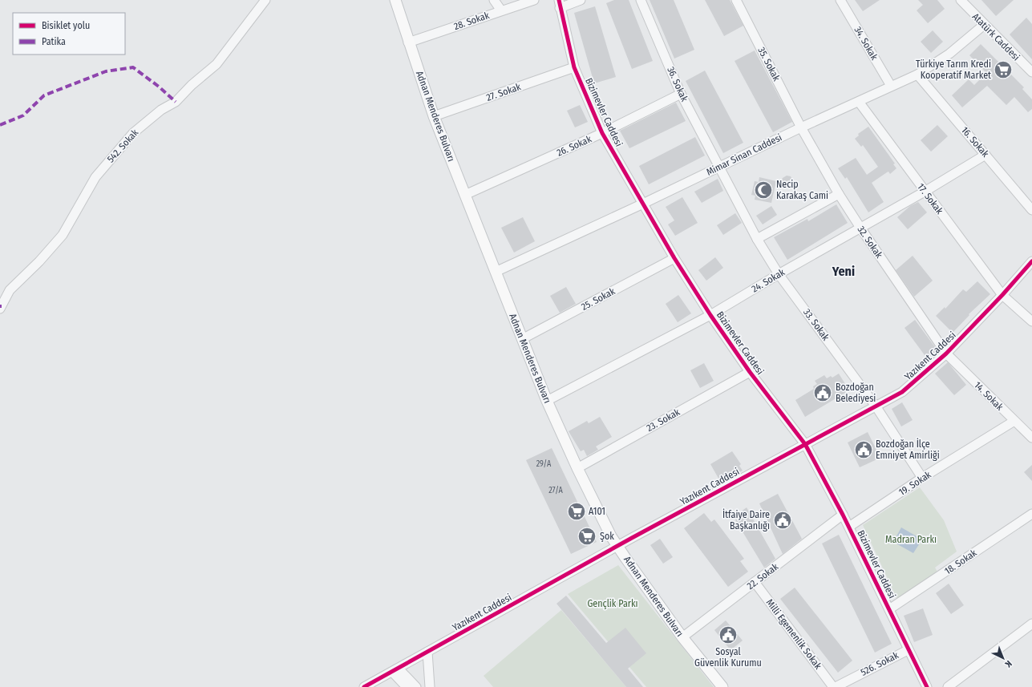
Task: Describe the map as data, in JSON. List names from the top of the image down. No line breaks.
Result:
{"streets":{"main road":["Adnan Menderes Bulvarı"],"street":["28. Sokak","Atatürk Caddesi","34. Sokak","35. Sokak","36. Sokak","27. Sokak","Bizimevler Caddesi","16. Sokak","542. Sokak","26. Sokak","Mimar Sinan Caddesi","17. Sokak","32. Sokak","24. Sokak","25. Sokak","33. Sokak","Yazıkent Caddesi","14. Sokak","23. Sokak","19. Sokak","18. Sokak","22. Sokak","Milli Egemenlik Sokak","526. Sokak"]},"crossings":[["28. Sokak","Adnan Menderes Bulvarı"],["Atatürk Caddesi","Mimar Sinan Caddesi"],["34. Sokak","Mimar Sinan Caddesi"],["35. Sokak","Mimar Sinan Caddesi"],["35. Sokak","32. Sokak"],["36. Sokak","26. Sokak"],["36. Sokak","Mimar Sinan Caddesi"],["36. Sokak","33. Sokak"],["27. Sokak","Bizimevler Caddesi"],["27. Sokak","Adnan Menderes Bulvarı"],["Bizimevler Caddesi","26. Sokak"],["Bizimevler Caddesi","Mimar Sinan Caddesi"],["Bizimevler Caddesi","24. Sokak"],["Bizimevler Caddesi","25. Sokak"],["Bizimevler Caddesi","Yazıkent Caddesi"],["Bizimevler Caddesi","23. Sokak"],["Bizimevler Caddesi","19. Sokak"],["Bizimevler Caddesi","18. Sokak"],["Bizimevler Caddesi","22. Sokak"],["Bizimevler Caddesi","526. Sokak"],["Adnan Menderes Bulvarı","26. Sokak"],["Adnan Menderes Bulvarı","Mimar Sinan Caddesi"],["Adnan Menderes Bulvarı","24. Sokak"],["Adnan Menderes Bulvarı","25. Sokak"],["Adnan Menderes Bulvarı","Yazıkent Caddesi"],["Adnan Menderes Bulvarı","23. Sokak"],["Adnan Menderes Bulvarı","22. Sokak"],["16. Sokak","Mimar Sinan Caddesi"],["16. Sokak","24. Sokak"],["Mimar Sinan Caddesi","17. Sokak"],["Mimar Sinan Caddesi","32. Sokak"],["Mimar Sinan Caddesi","33. Sokak"],["17. Sokak","24. Sokak"],["17. Sokak","Yazıkent Caddesi"],["32. Sokak","24. Sokak"],["32. Sokak","Yazıkent Caddesi"],["32. Sokak","14. Sokak"],["24. Sokak","33. Sokak"],["33. Sokak","Yazıkent Caddesi"],["33. Sokak","19. Sokak"],["Yazıkent Caddesi","14. Sokak"],["14. Sokak","19. Sokak"],["22. Sokak","Milli Egemenlik Sokak"]],"districts":["Yeni"],"parks":["Madran Parkı","Gençlik Parkı"],"places":{"supermarket":["Türkiye Tarım Kredi Kooperatif Market","A101","Şok"],"mosque":["Necip Karakaş Cami"],"public building":["Bozdoğan Belediyesi","Bozdoğan İlçe Emniyet Amirliği","İtfaiye Daire Başkanlığı","Sosyal Güvenlik Kurumu"]},"house_numbers":["29/A","27/A"],"legend":["Bisiklet yolu","Patika"],"north":"bottom right"}
